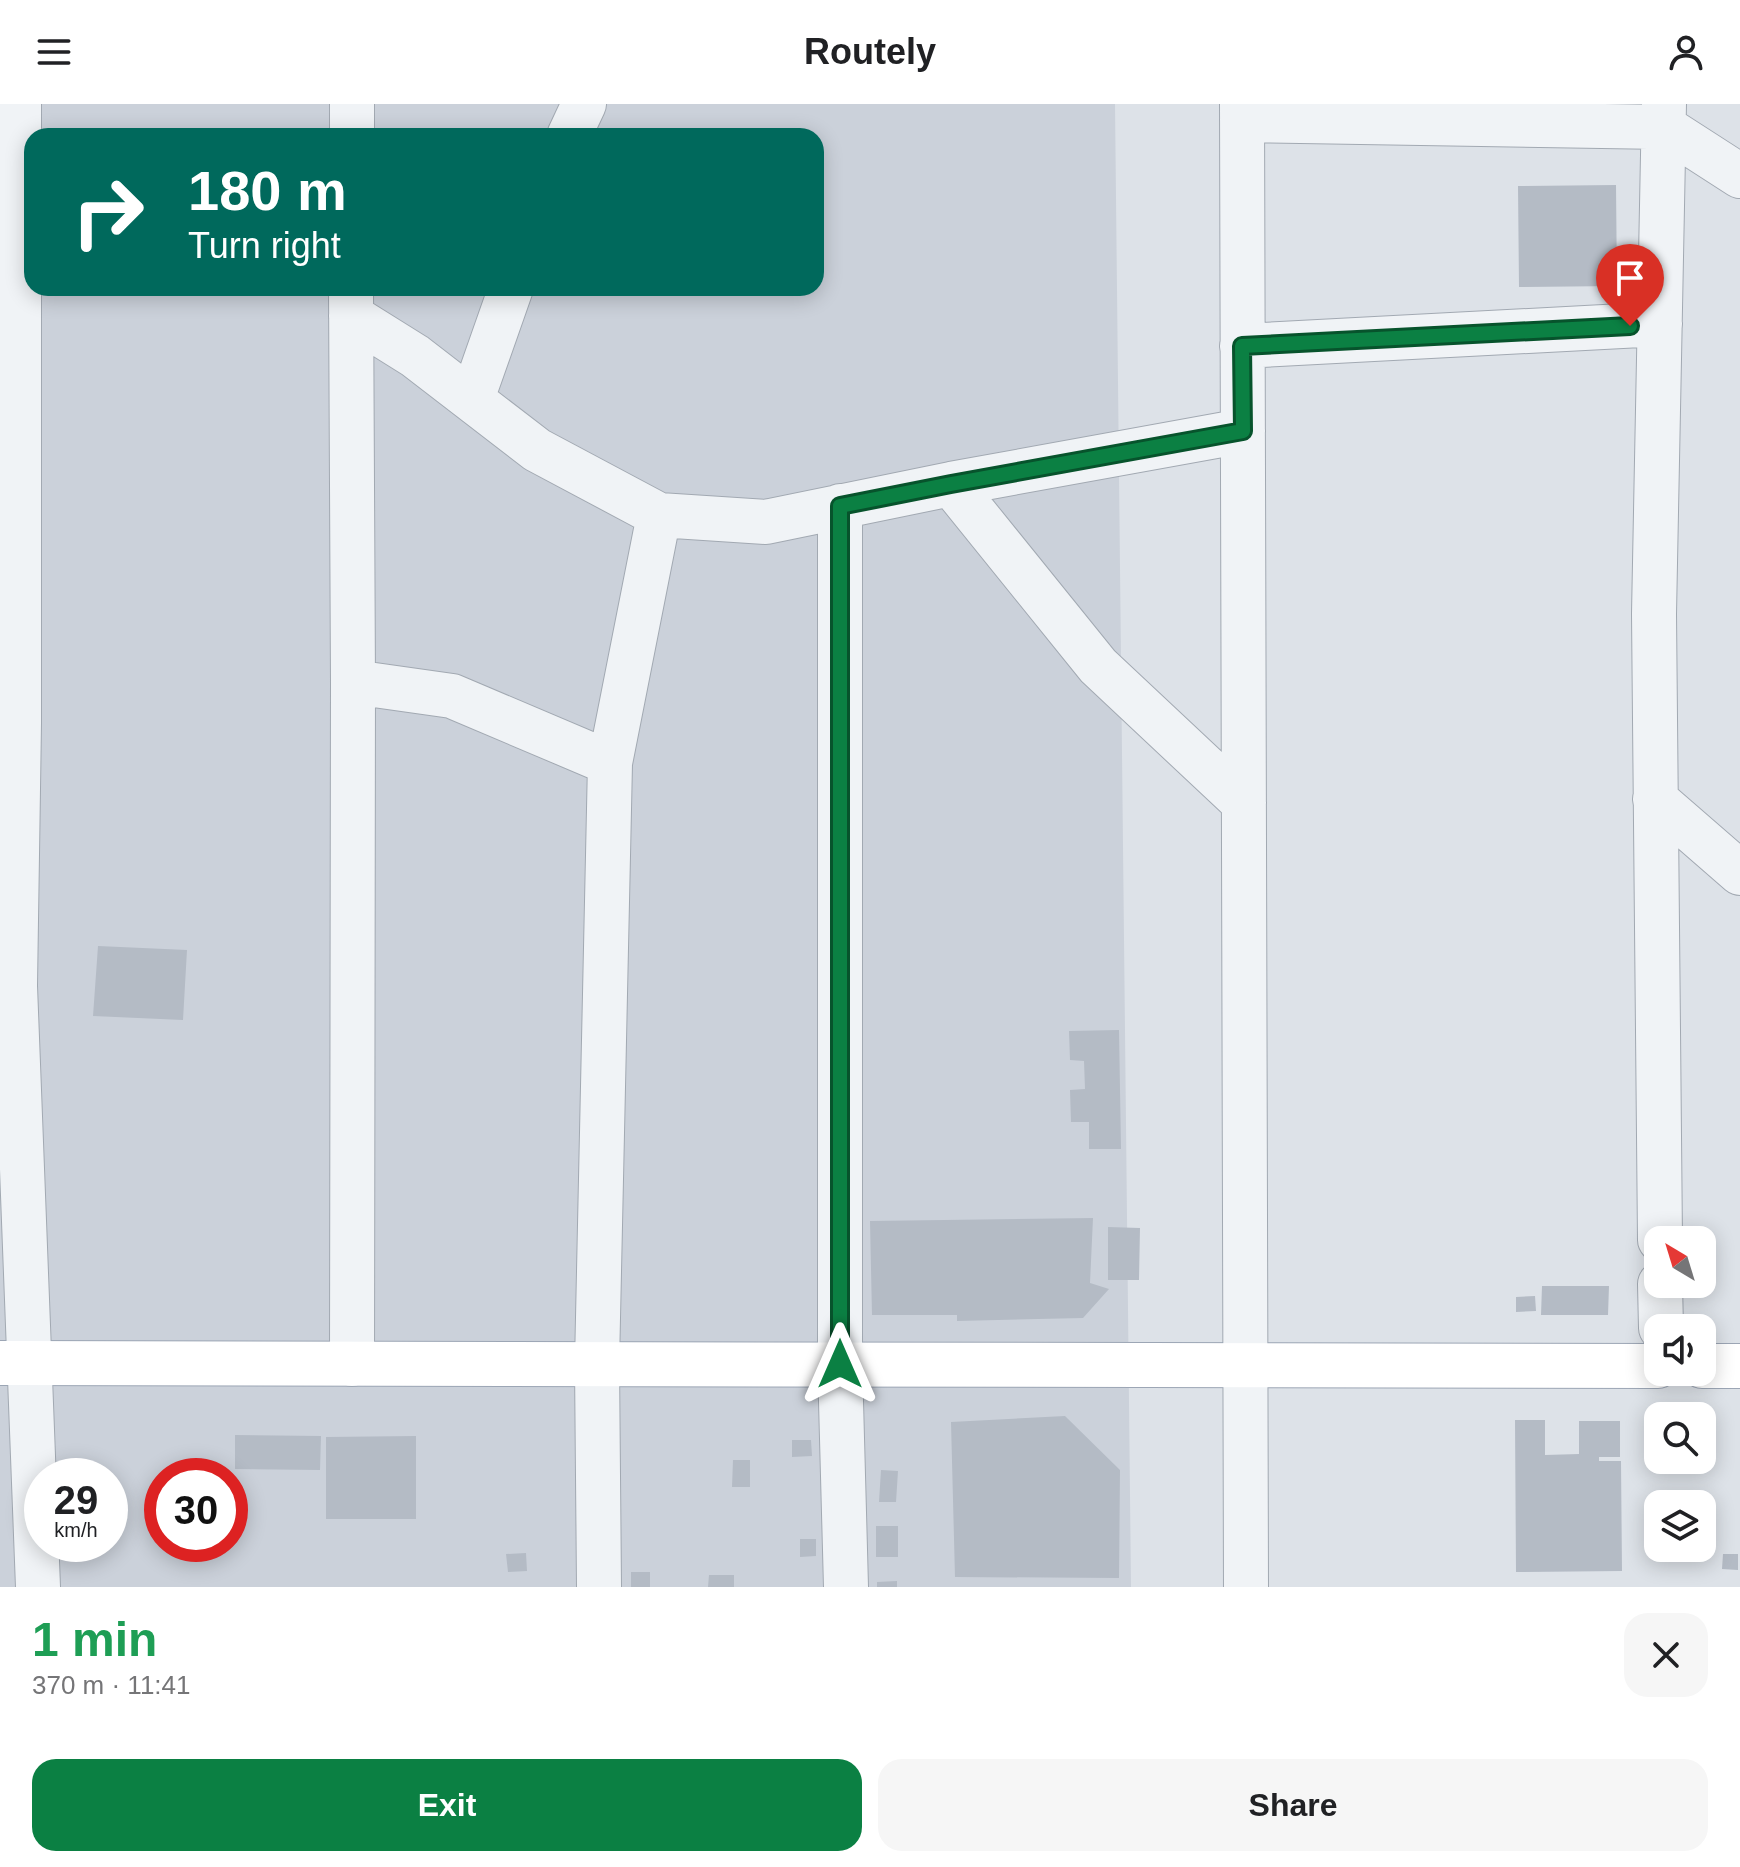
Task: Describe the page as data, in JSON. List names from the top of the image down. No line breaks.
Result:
{"north":"top left","page":{"header":"Routely","turn":["180 m","Turn right"],"speed":"29 km/h","limit":"30","heading":["1 min","370 m · 11:41"],"buttons":["Exit","Share"]}}
